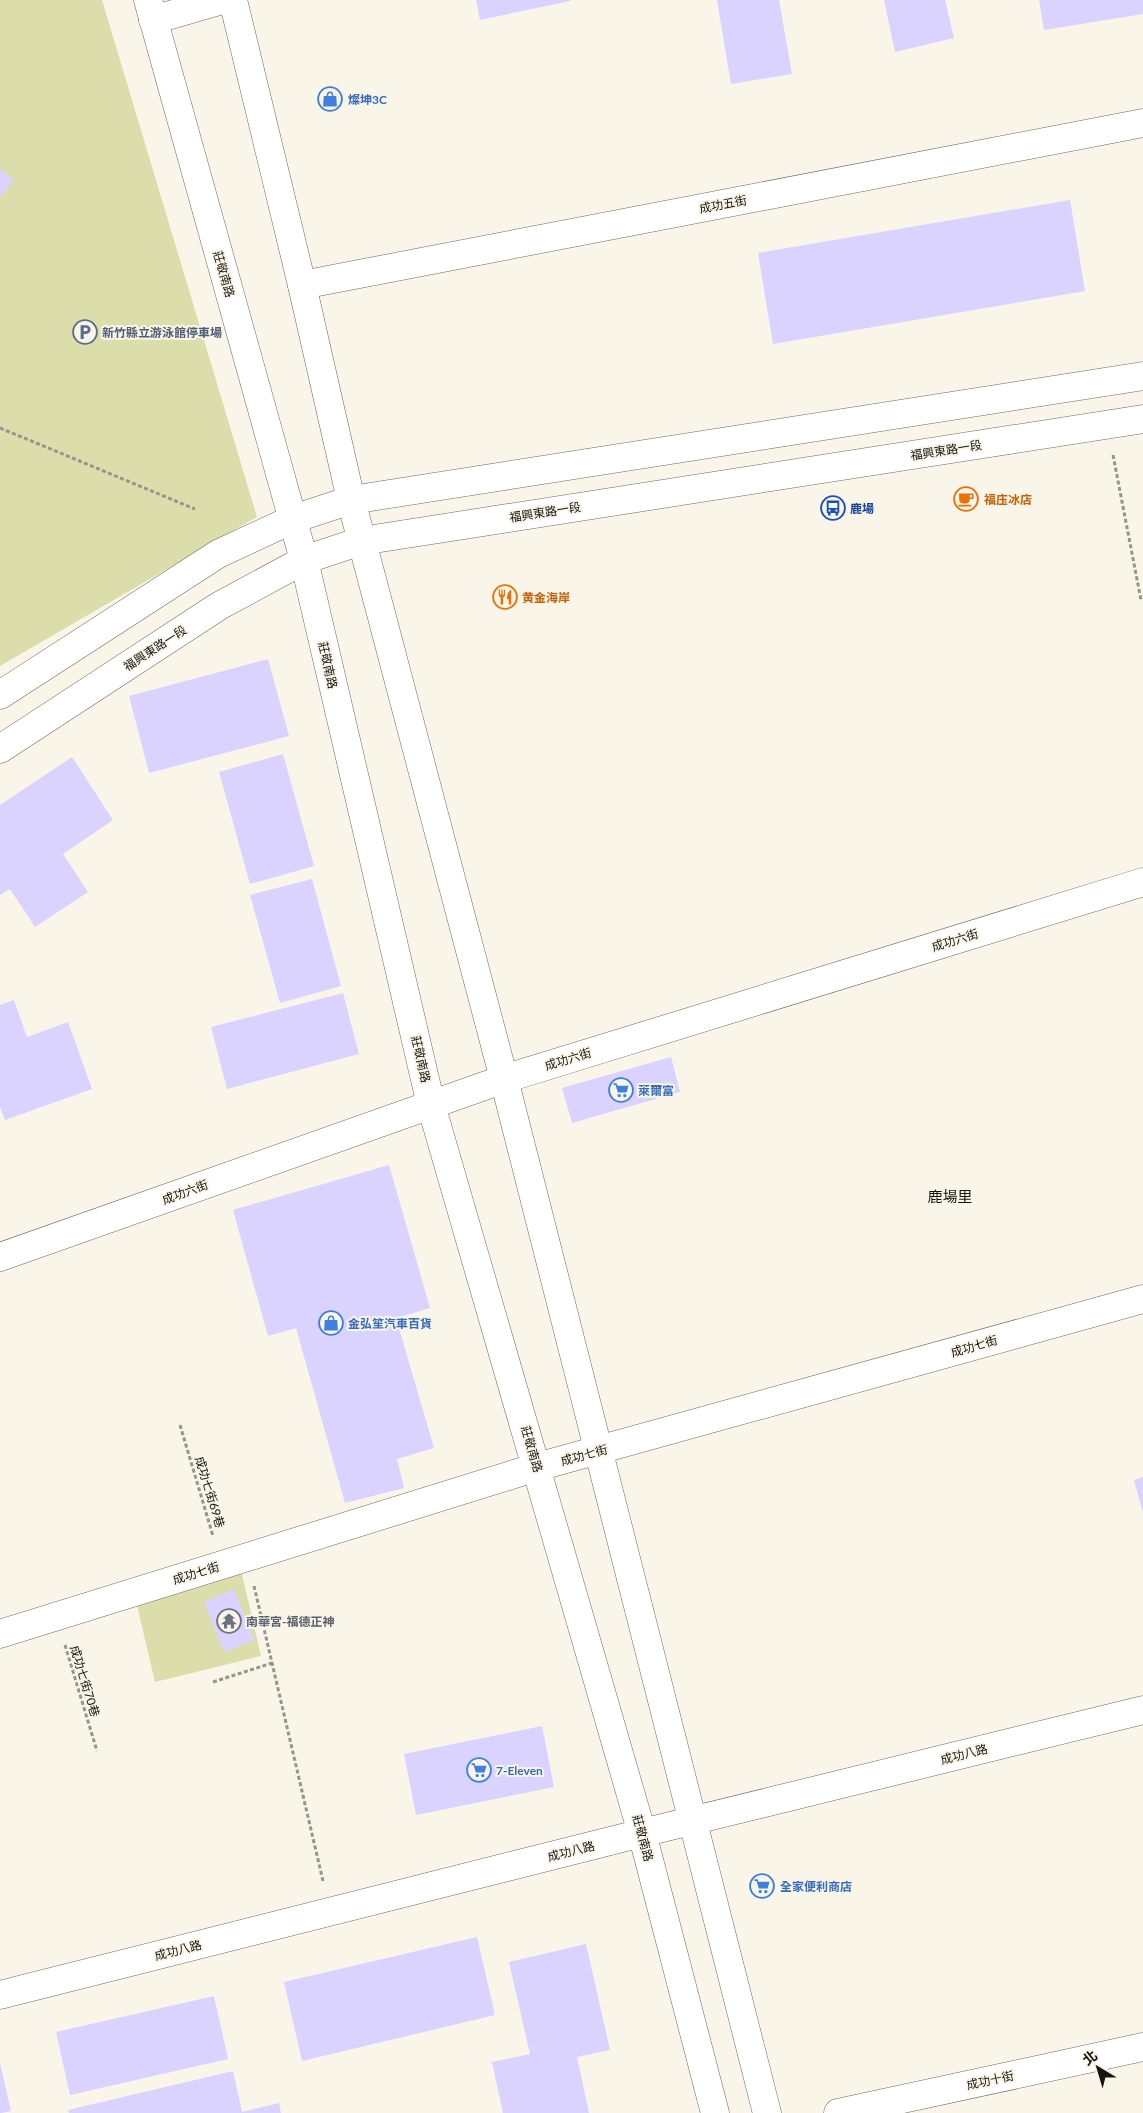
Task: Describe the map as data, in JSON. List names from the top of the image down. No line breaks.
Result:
{"streets":{"street":["成功五街","莊敬南路","福興東路一段","成功六街","成功七街","成功八路","成功十街"],"path":["成功七街69巷","成功七街70巷"]},"crossings":[["莊敬南路","福興東路一段"],["莊敬南路","成功六街"],["莊敬南路","成功七街"],["莊敬南路","成功八路"],["成功七街","成功七街69巷"],["成功七街","成功七街70巷"],["成功七街69巷","成功八路"]],"districts":["鹿場里"],"places":{"shop":["燦坤3C","金弘笙汽車百貨"],"parking":["新竹縣立游泳館停車場"],"cafe":["福庒冰店"],"bus stop":["鹿場"],"restaurant":["黄金海岸"],"supermarket":["萊爾富","7-Eleven","全家便利商店"],"temple":["南華宮-福德正神"]},"north":"top left"}
